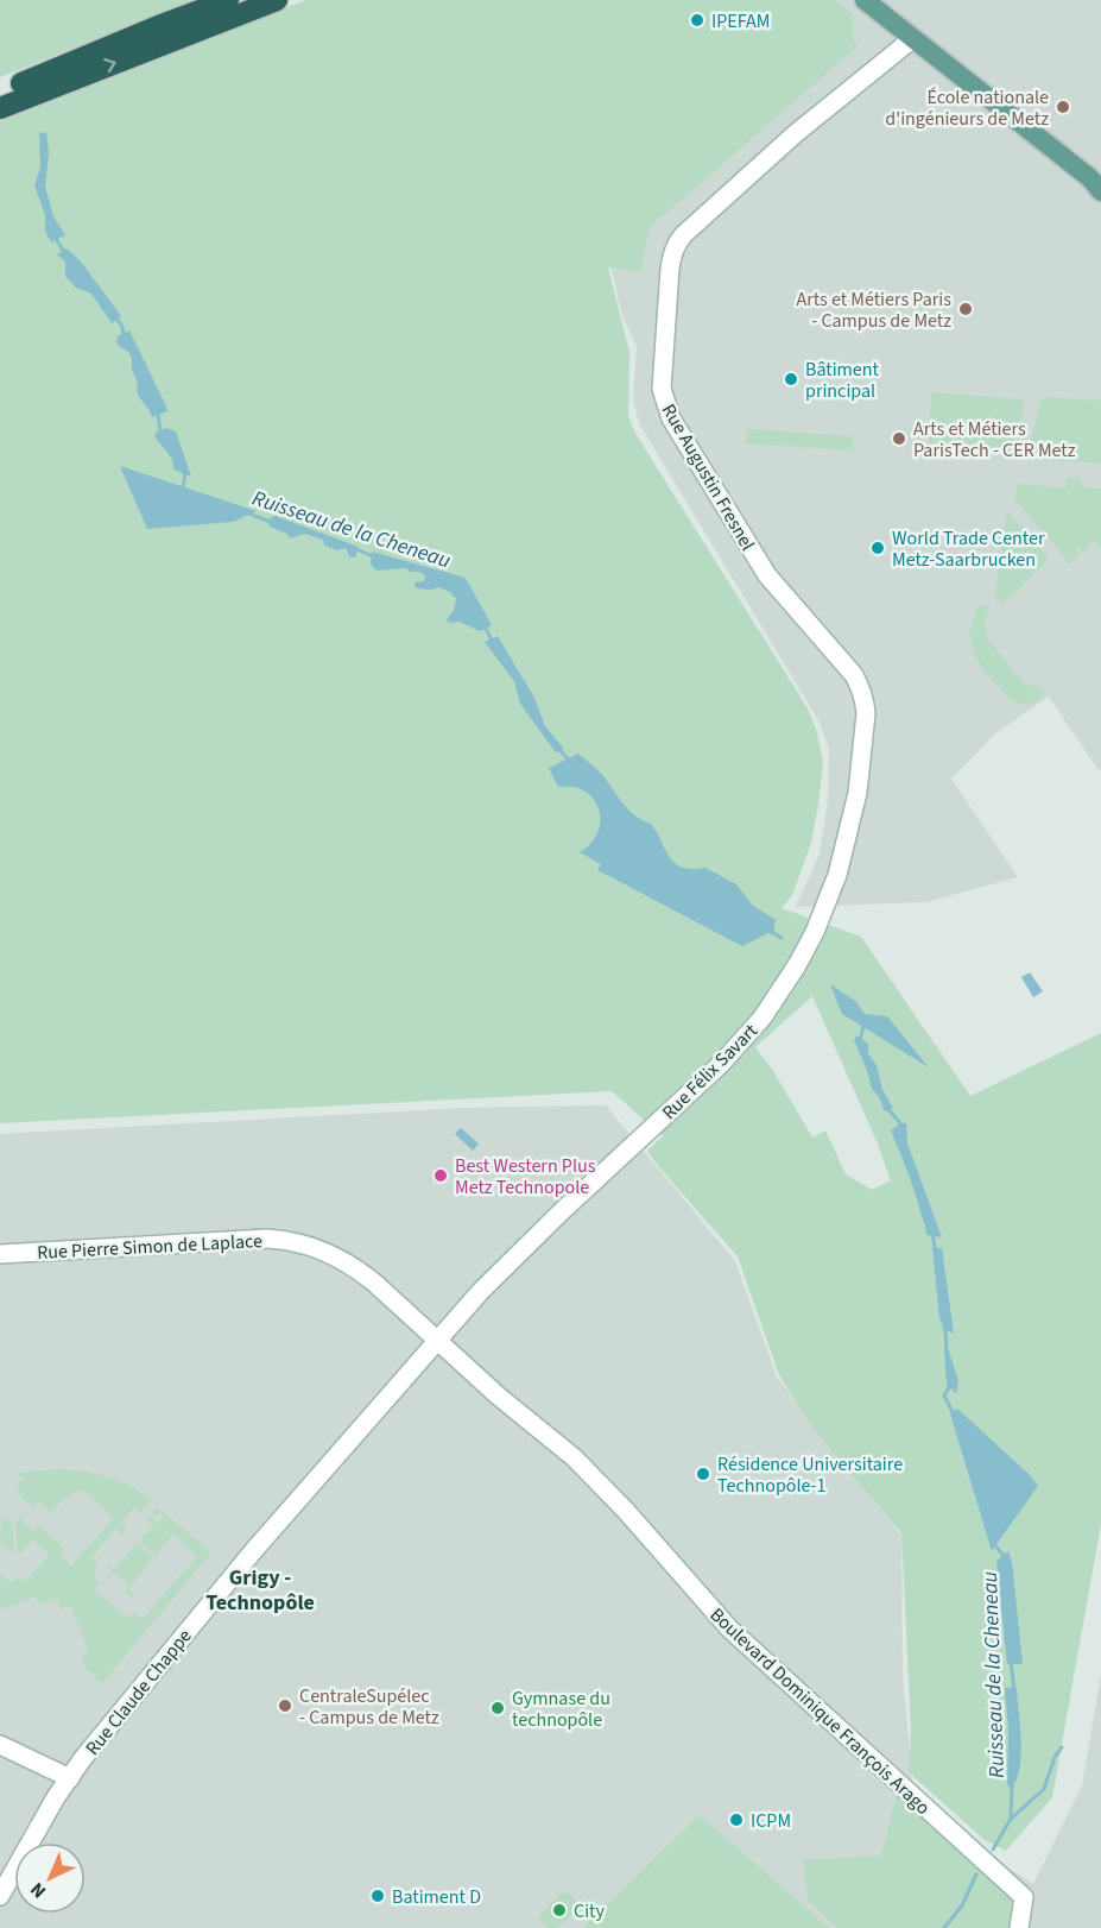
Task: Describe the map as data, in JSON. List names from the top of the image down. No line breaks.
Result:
{"streets":{"street":["Rue Augustin Fresnel","Rue Félix Savart","Rue Pierre Simon de Laplace","Rue Claude Chappe","Boulevard Dominique François Arago"]},"crossings":[["Rue Augustin Fresnel","Rue Félix Savart"],["Rue Félix Savart","Rue Pierre Simon de Laplace"],["Rue Félix Savart","Rue Claude Chappe"],["Rue Félix Savart","Boulevard Dominique François Arago"],["Rue Pierre Simon de Laplace","Rue Claude Chappe"],["Rue Pierre Simon de Laplace","Boulevard Dominique François Arago"],["Rue Claude Chappe","Boulevard Dominique François Arago"]],"districts":["Grigy - Technopôle"],"water":["Ruisseau de la Cheneau"],"places":["IPEFAM","École nationale d'ingénieurs de Metz","Arts et Métiers Paris - Campus de Metz","Bâtiment principal","Arts et Métiers ParisTech - CER Metz","World Trade Center Metz-Saarbrucken","Best Western Plus Metz Technopole","Résidence Universitaire Technopôle-1","CentraleSupélec - Campus de Metz","Gymnase du technopôle","ICPM","Batiment D","City"],"north":"bottom left"}
